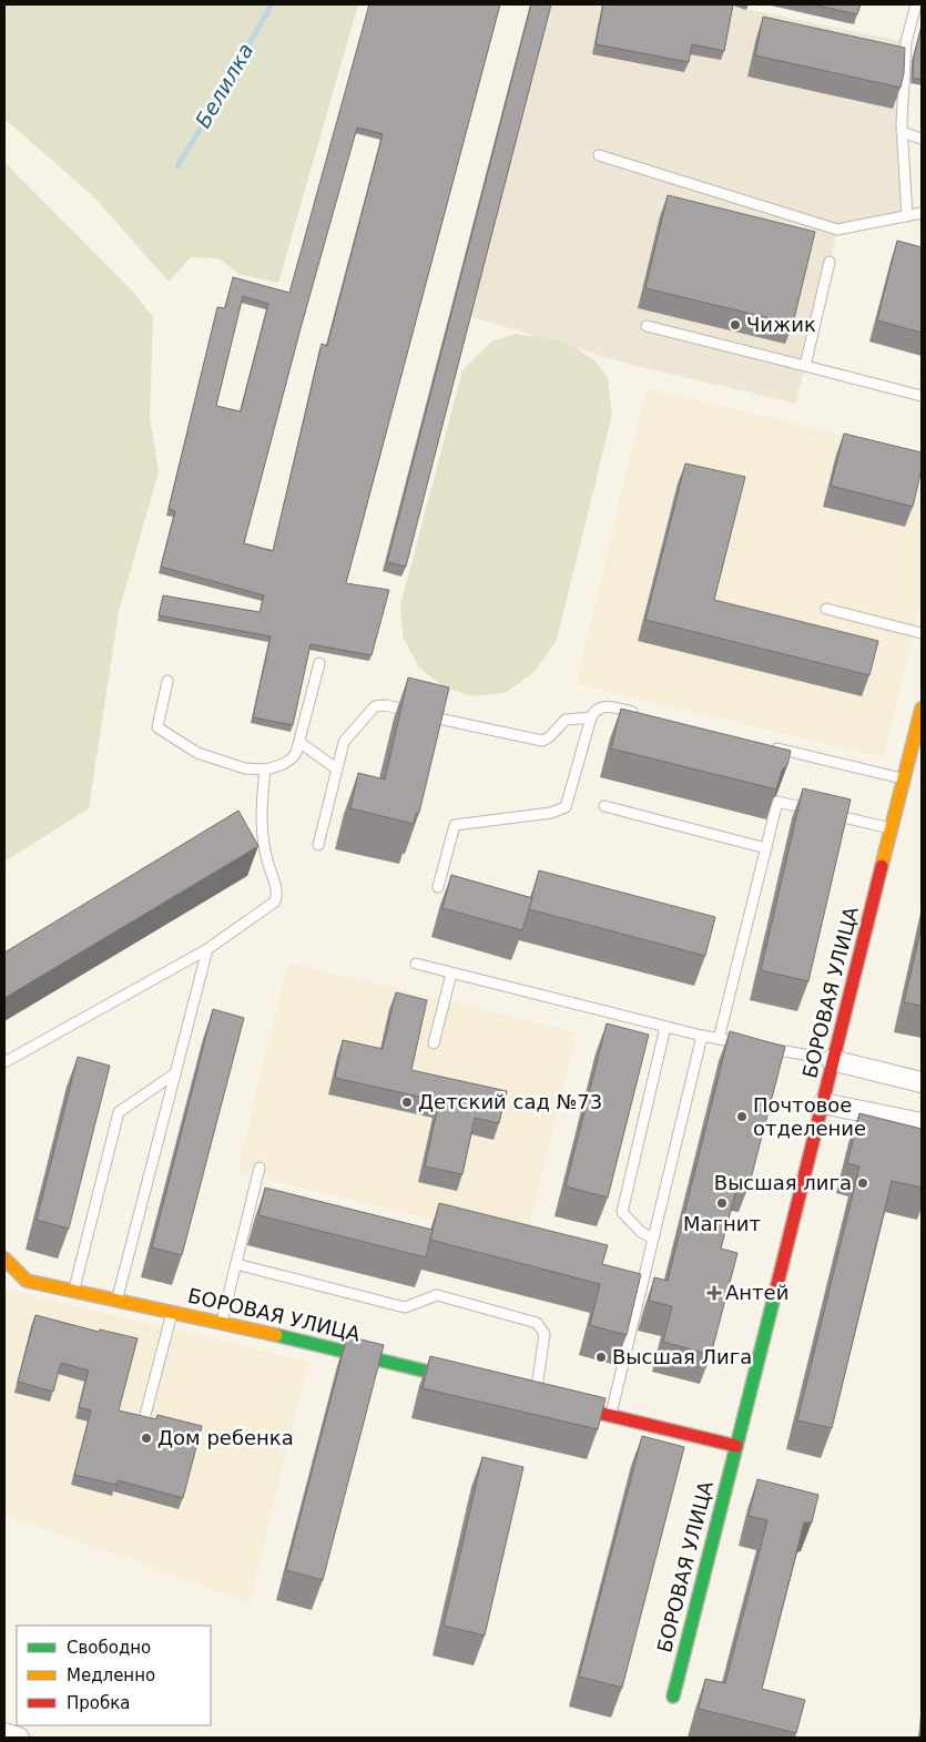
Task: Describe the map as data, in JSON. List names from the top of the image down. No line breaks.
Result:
{"streets":{"street":["БОРОВАЯ УЛИЦА"]},"water":["Белилка"],"places":{"other":["Чижик","Детский сад №73","Почтовое отделение","Высшая лига","Магнит","Высшая Лига","Дом ребенка"],"health":["Антей"]},"legend":["Свободно","Медленно","Пробка"]}
